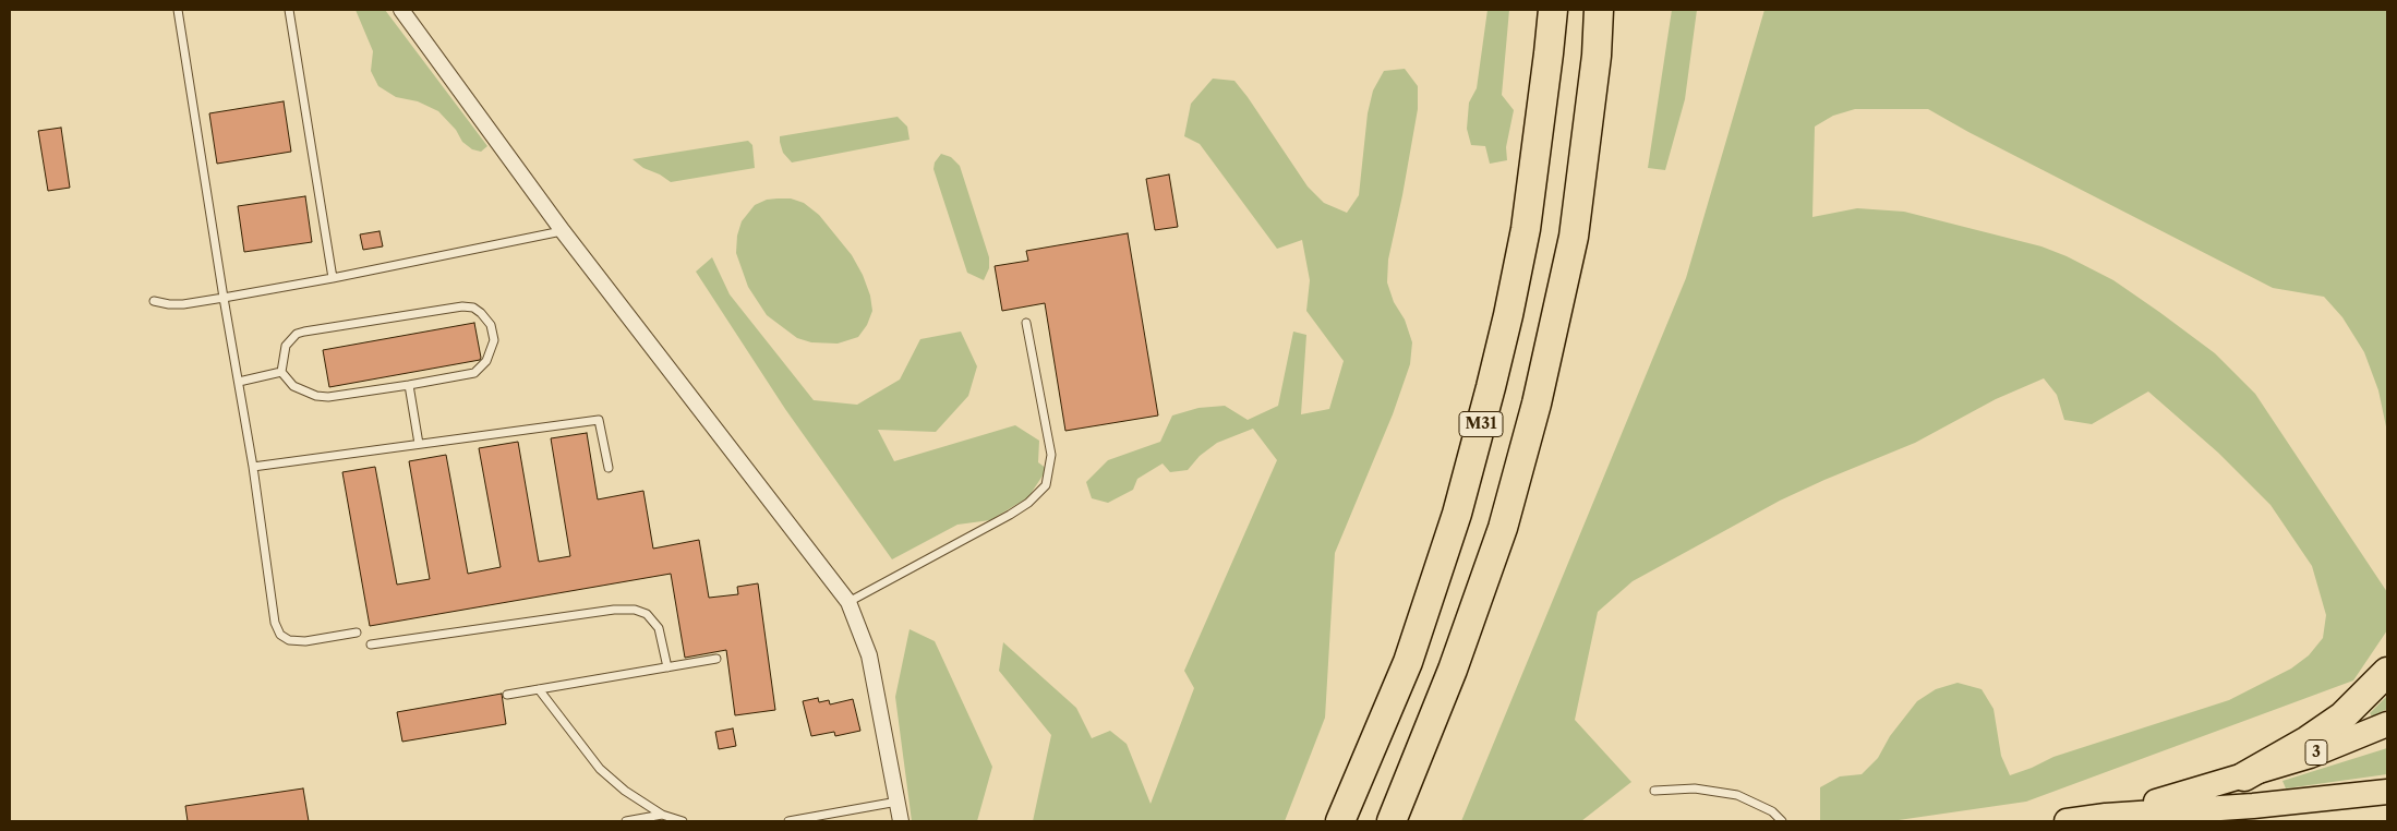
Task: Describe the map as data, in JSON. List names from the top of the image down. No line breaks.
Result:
{"streets":{"highway":["M31"],"main road":["3"]}}
